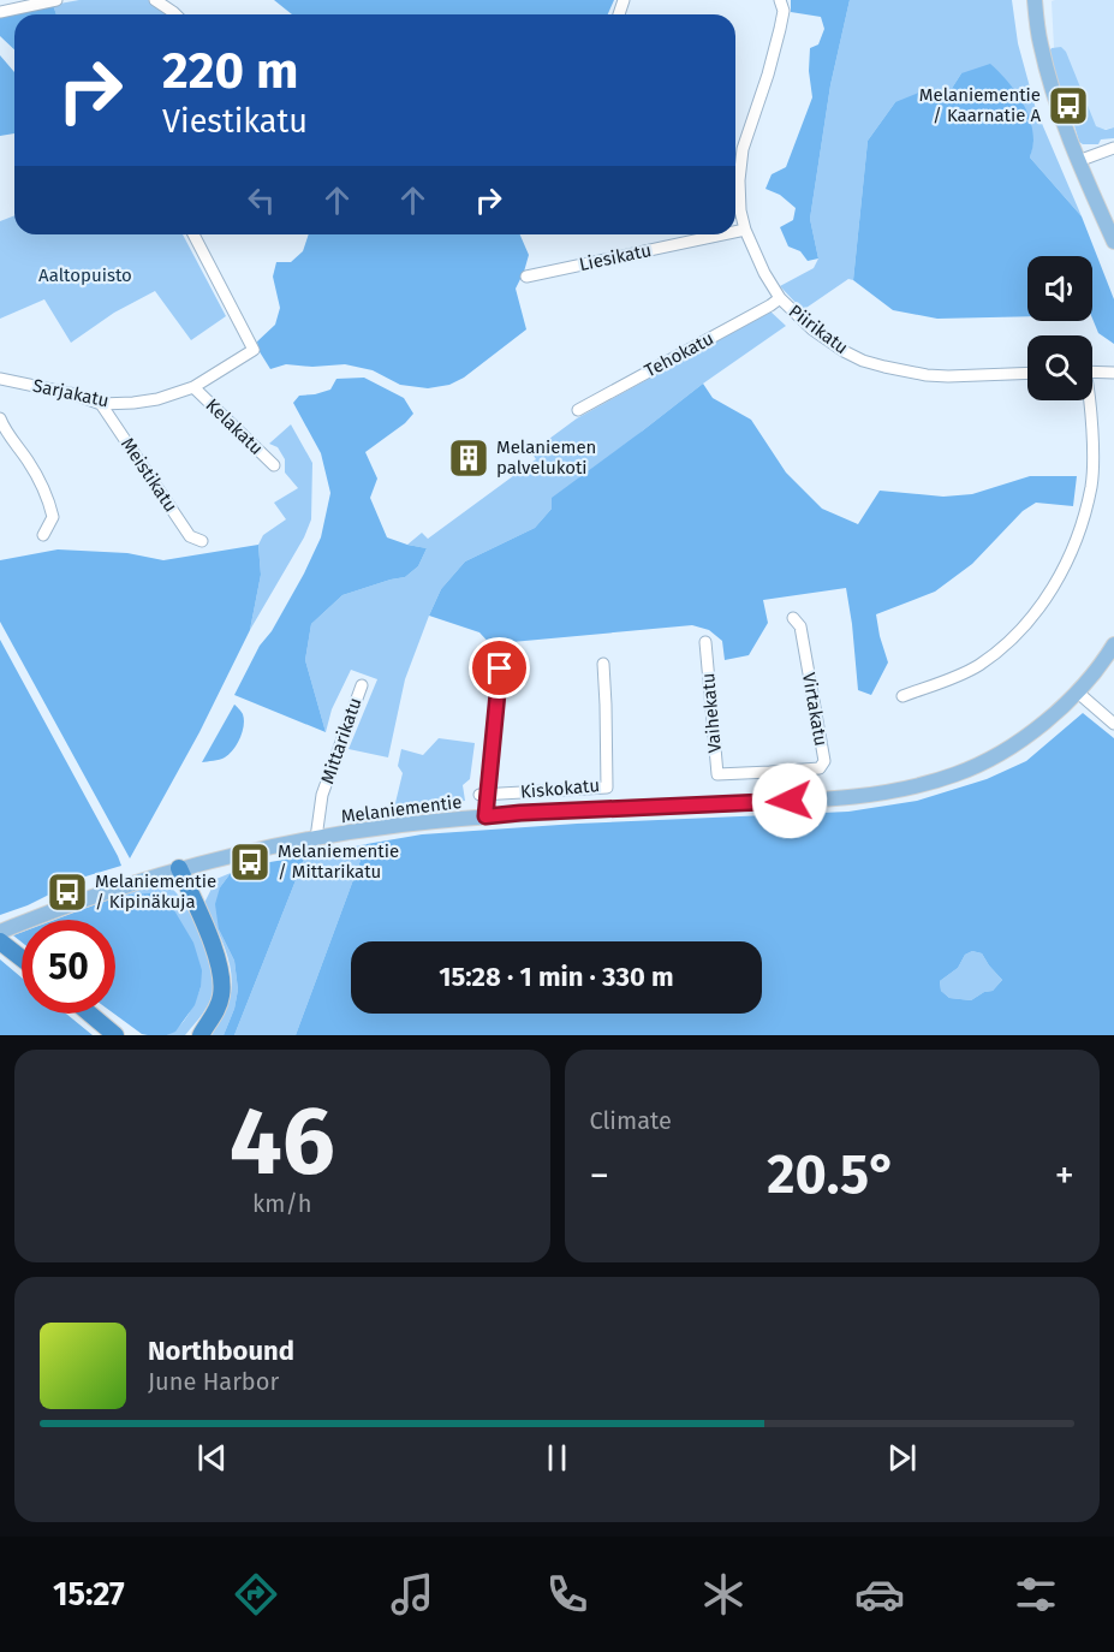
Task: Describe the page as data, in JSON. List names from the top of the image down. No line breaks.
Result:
{"streets":{"main road":["Melaniementie"],"street":["Liesikatu","Piirikatu","Tehokatu","Sarjakatu","Kelakatu","Meistikatu","Virtakatu","Vaihekatu","Mittarikatu","Kiskokatu"]},"crossings":[["Liesikatu","Piirikatu"],["Piirikatu","Tehokatu"],["Sarjakatu","Kelakatu"],["Sarjakatu","Meistikatu"],["Virtakatu","Vaihekatu"],["Mittarikatu","Melaniementie"]],"parks":["Aaltopuisto"],"places":{"bus stop":["Melaniementie / Kaarnatie A","Melaniementie / Mittarikatu","Melaniementie / Kipinäkuja"],"building":["Melaniemen palvelukoti"]},"page":{"turn":["220 m","Viestikatu"],"limit":"50","trip":"15:28 · 1 min · 330 m","tile":[["46","km/h"],"Climate"],"heat":["−","20.5°","+"],"song":["Northbound","June Harbor"],"tabs":"15:27"}}
